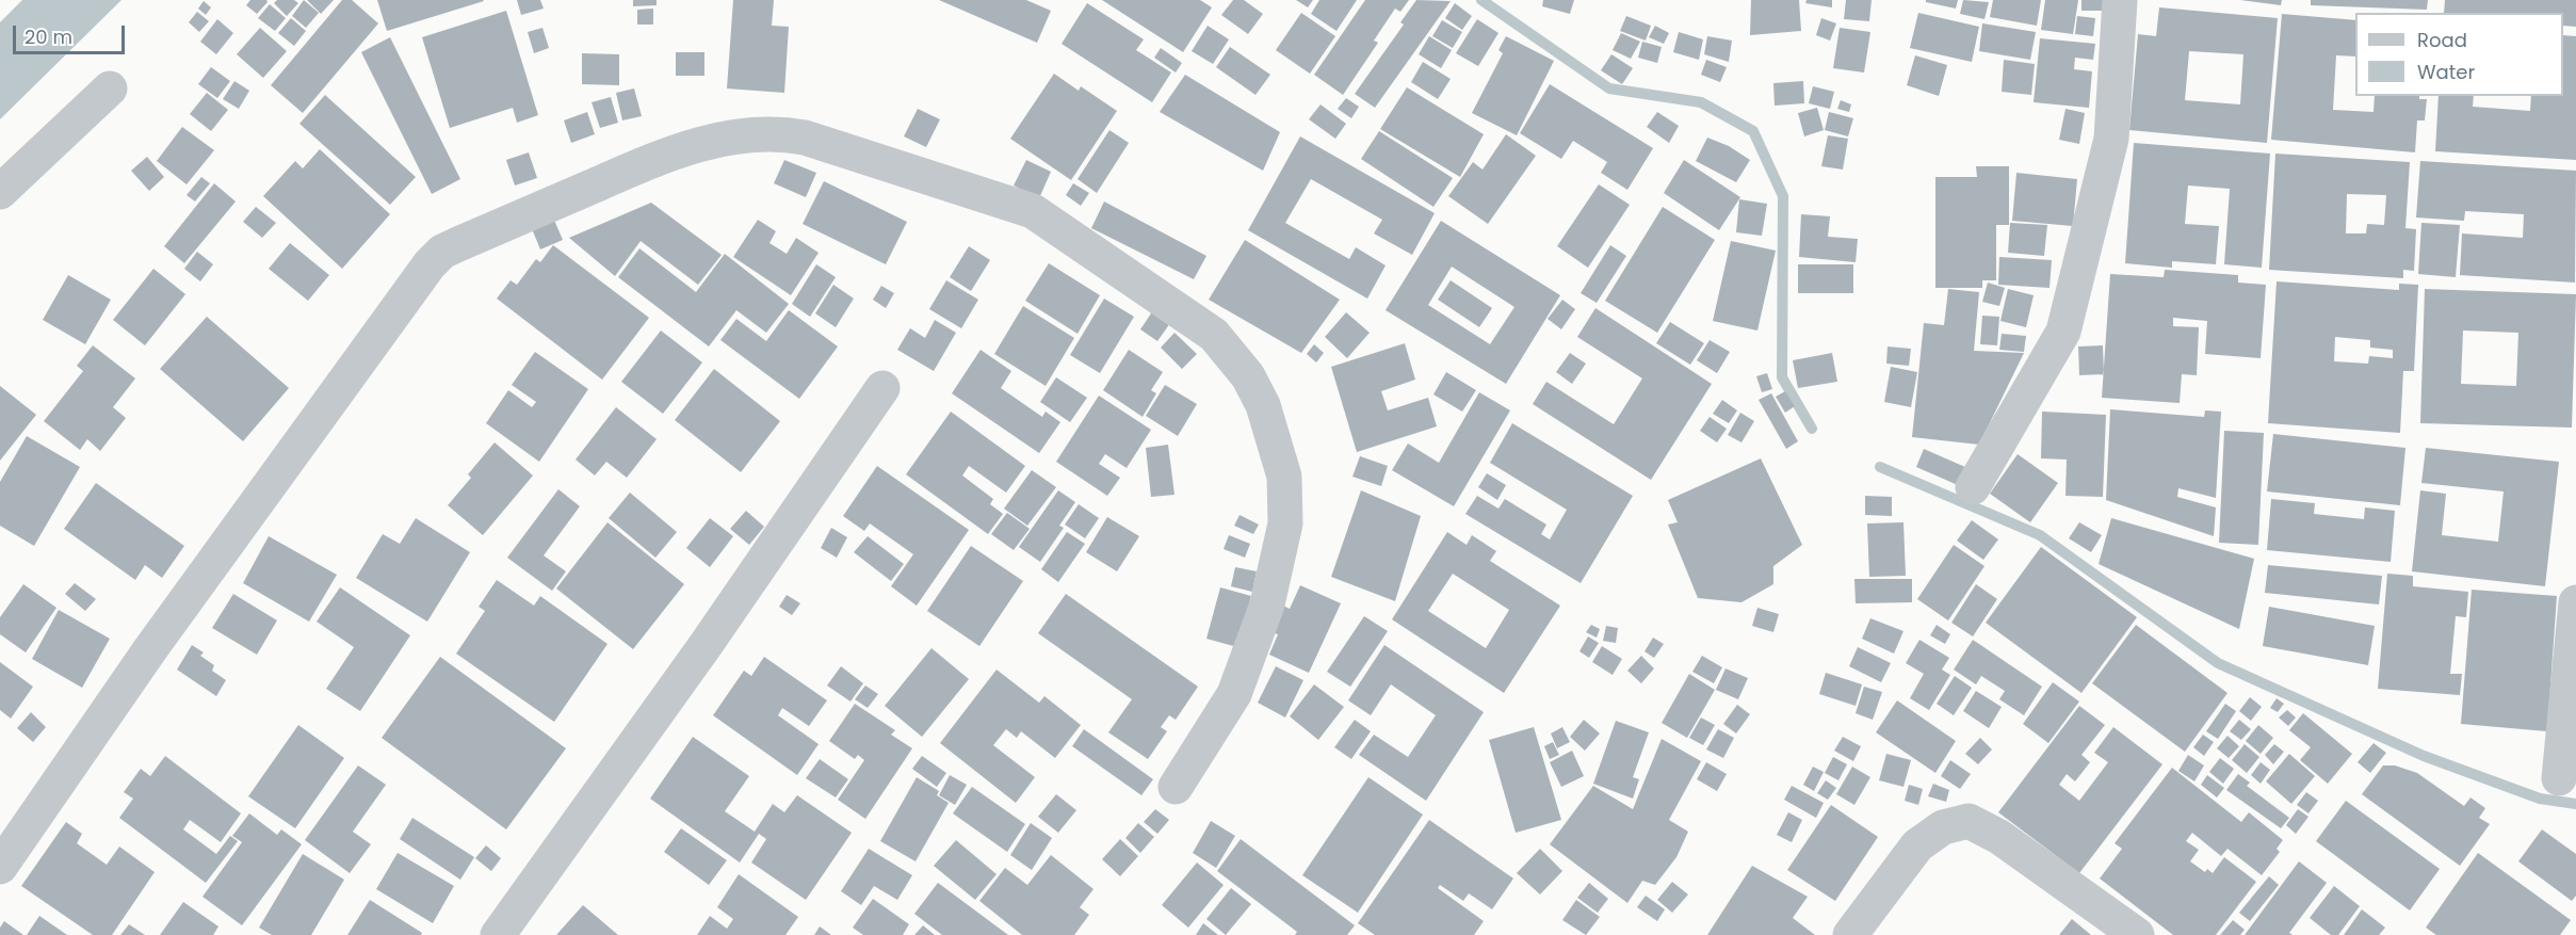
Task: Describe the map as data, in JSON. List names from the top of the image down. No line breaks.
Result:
{"legend":["Road","Water"],"scale_bar":"20 m"}
